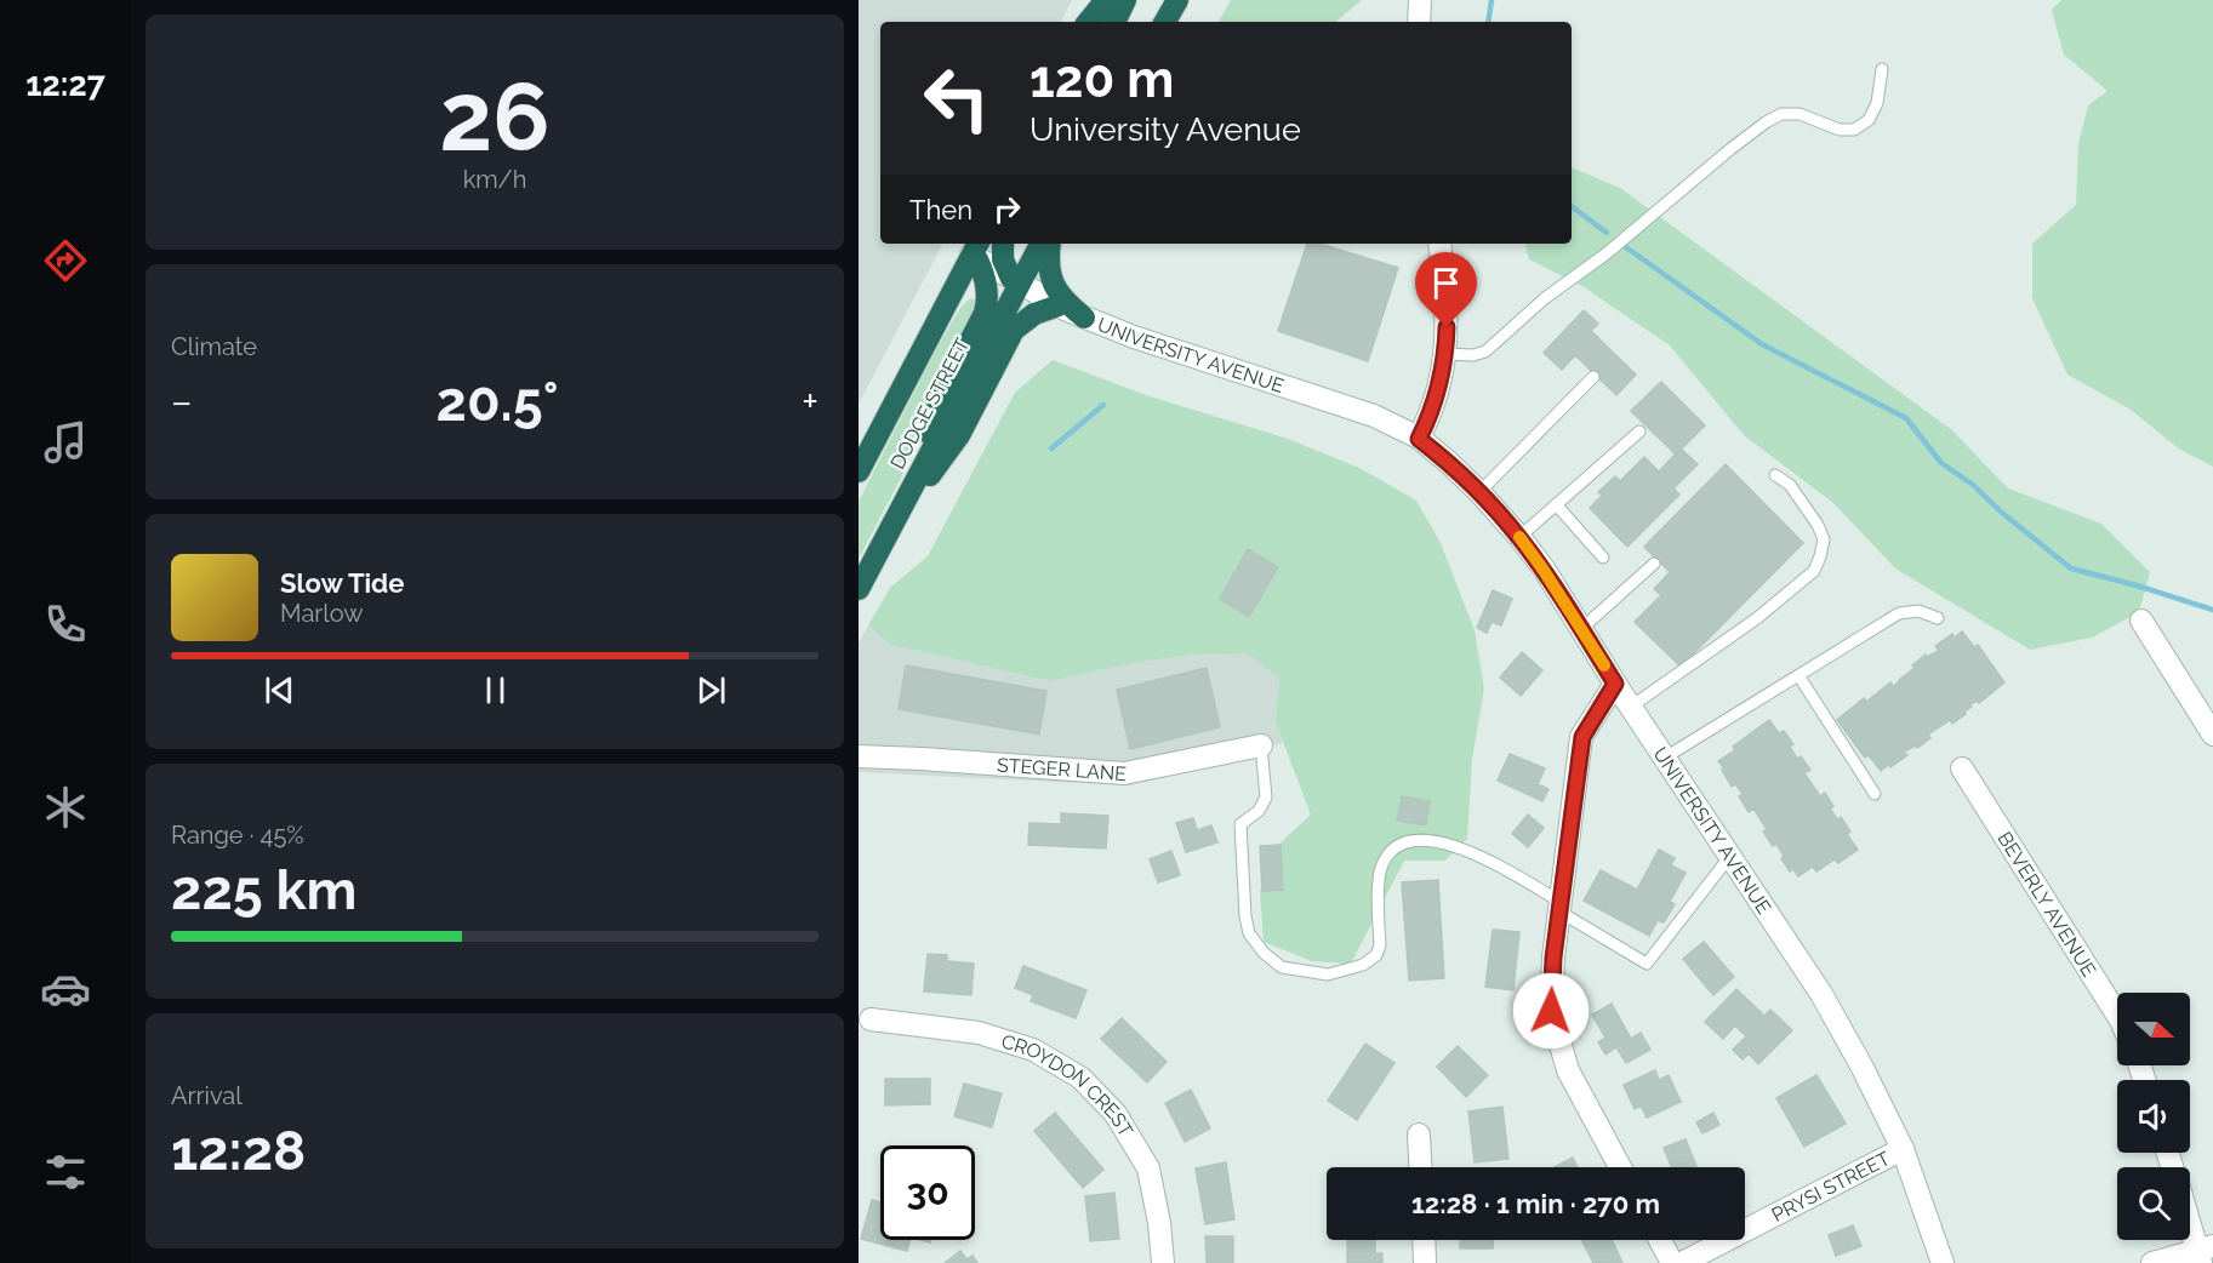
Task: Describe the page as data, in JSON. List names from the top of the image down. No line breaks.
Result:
{"streets":{"highway":["DODGE STREET"],"street":["UNIVERSITY AVENUE","STEGER LANE","BEVERLY AVENUE","CROYDON CREST","PRYSI STREET"]},"crossings":[["UNIVERSITY AVENUE","DODGE STREET"],["UNIVERSITY AVENUE","PRYSI STREET"]],"north":"right","page":{"tabs":"12:27","tile":[["26","km/h"],"Climate",["Range · 45%","225 km"],["Arrival","12:28"]],"turn":["120 m","University Avenue"],"then":"Then","heat":["−","20.5°","+"],"song":["Slow Tide","Marlow"],"limit":"30","trip":"12:28 · 1 min · 270 m"}}
